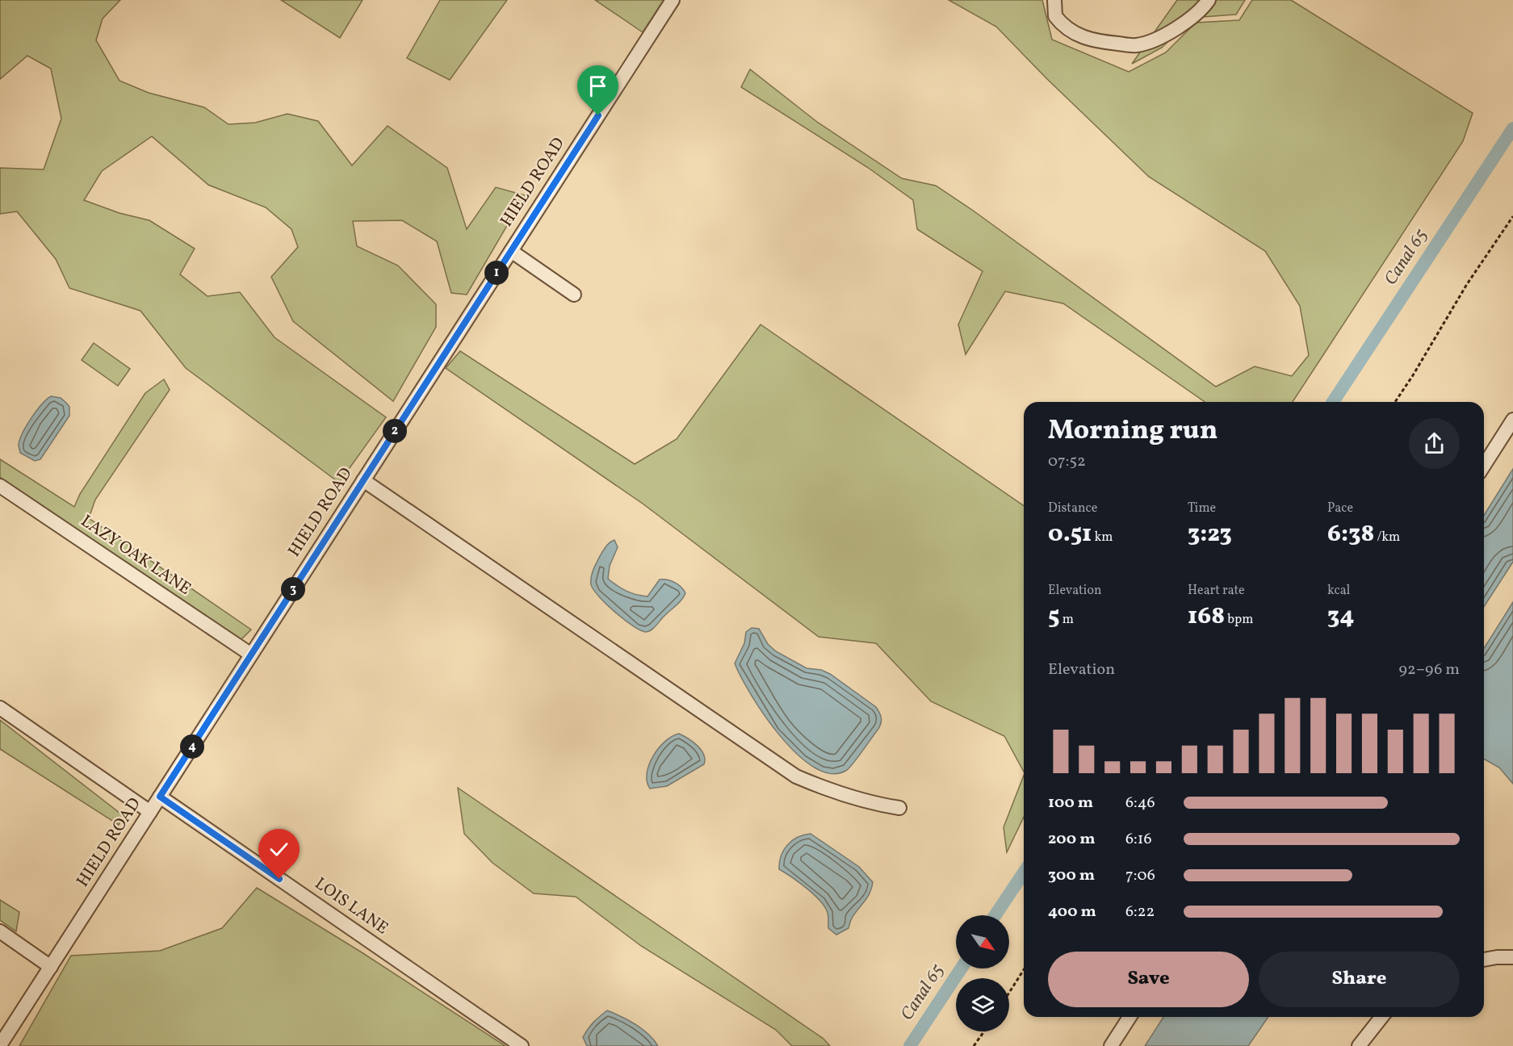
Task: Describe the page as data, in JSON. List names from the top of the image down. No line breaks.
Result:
{"streets":{"street":["HIELD ROAD","LAZY OAK LANE","LOIS LANE"]},"crossings":[["HIELD ROAD","LAZY OAK LANE"],["HIELD ROAD","LOIS LANE"]],"water":["Canal 65"],"north":"bottom right","page":{"pins":["1","2","3","4"],"heading":["Morning run","07:52"],"stats":[["Distance","0.51 km"],["Time","3:23"],["Pace","6:38 /km"],["Elevation","5 m"],["Heart rate","168 bpm"],["kcal","34"]],"chart":["Elevation","92–96 m"],"list":[{"name":"100 m","note":"6:46"},{"name":"200 m","note":"6:16"},{"name":"300 m","note":"7:06"},{"name":"400 m","note":"6:22"}],"buttons":["Save","Share"]}}
